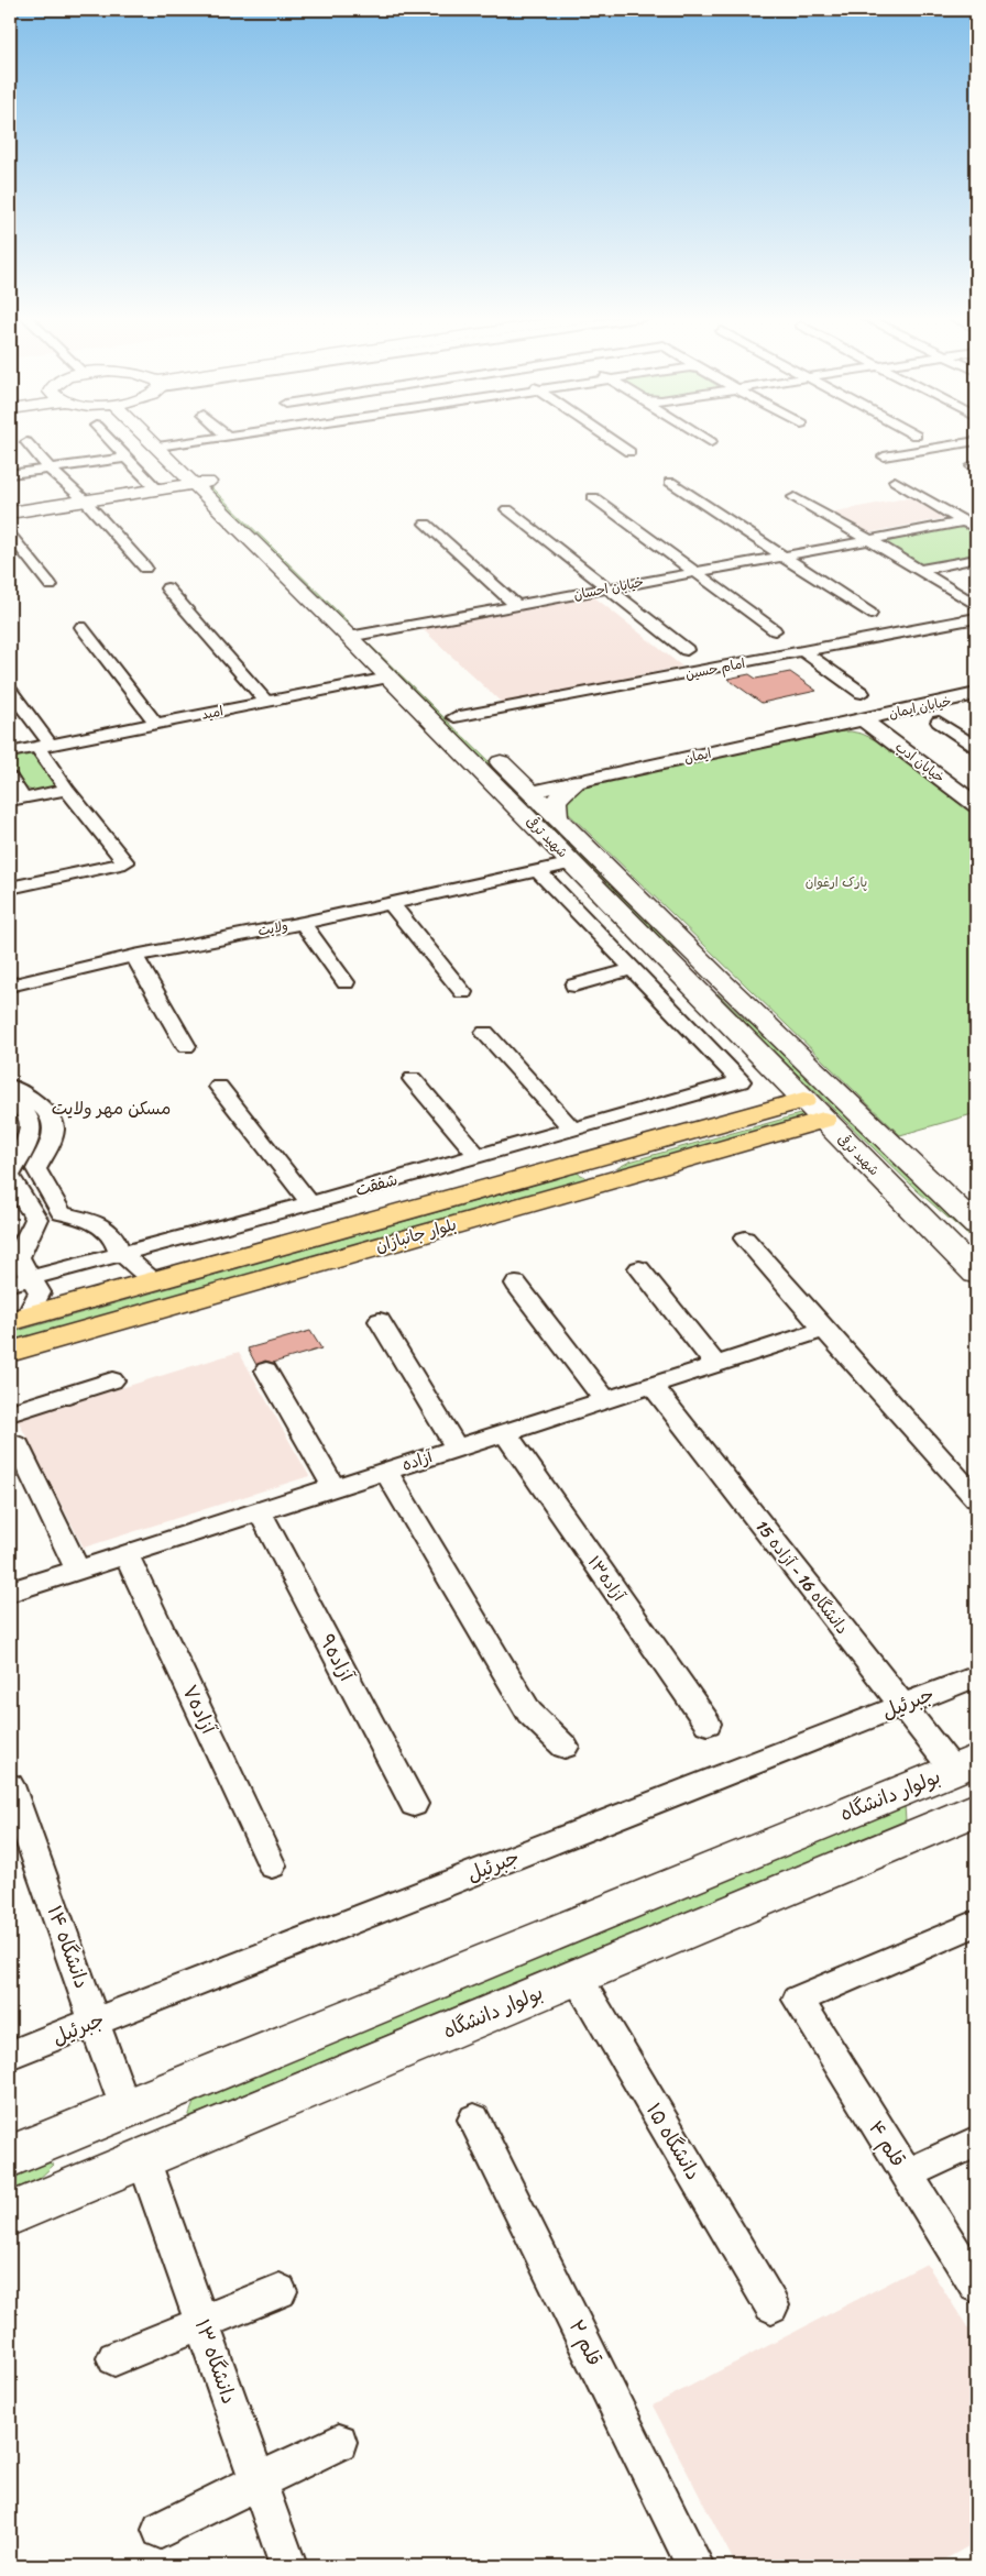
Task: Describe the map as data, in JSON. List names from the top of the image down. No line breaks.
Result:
{"streets":{"main road":["شهید ترقی","بلوار جانبازان","بولوار دانشگاه"],"street":["خیابان احسان","امام حسین","خیابان ایمان","امید","ایمان","خیابان ادب","ولایت","شفقت","آزاده","دانشگاه 16 - آزاده 15","آزاده۱۳","آزاده۹","جبرئیل","آزاده۷","دانشگاه ۱۴","دانشگاه ۱۵","قلم ۴","قلم ۲","دانشگاه ۱۳"]},"crossings":[["خیابان احسان","شهید ترقی"],["امام حسین","شهید ترقی"],["خیابان ایمان","ایمان"],["خیابان ایمان","خیابان ادب"],["امید","شهید ترقی"],["ایمان","خیابان ادب"],["ایمان","شهید ترقی"],["شهید ترقی","ولایت"],["شهید ترقی","بلوار جانبازان"],["آزاده","دانشگاه 16 - آزاده 15"],["آزاده","آزاده۱۳"],["آزاده","آزاده۹"],["آزاده","آزاده۷"],["دانشگاه 16 - آزاده 15","جبرئیل"],["دانشگاه 16 - آزاده 15","بولوار دانشگاه"],["جبرئیل","دانشگاه ۱۴"],["بولوار دانشگاه","دانشگاه ۱۴"],["بولوار دانشگاه","دانشگاه ۱۵"],["بولوار دانشگاه","دانشگاه ۱۳"]],"districts":["مسکن مهر ولایت"],"parks":["پارک ارغوان"]}
